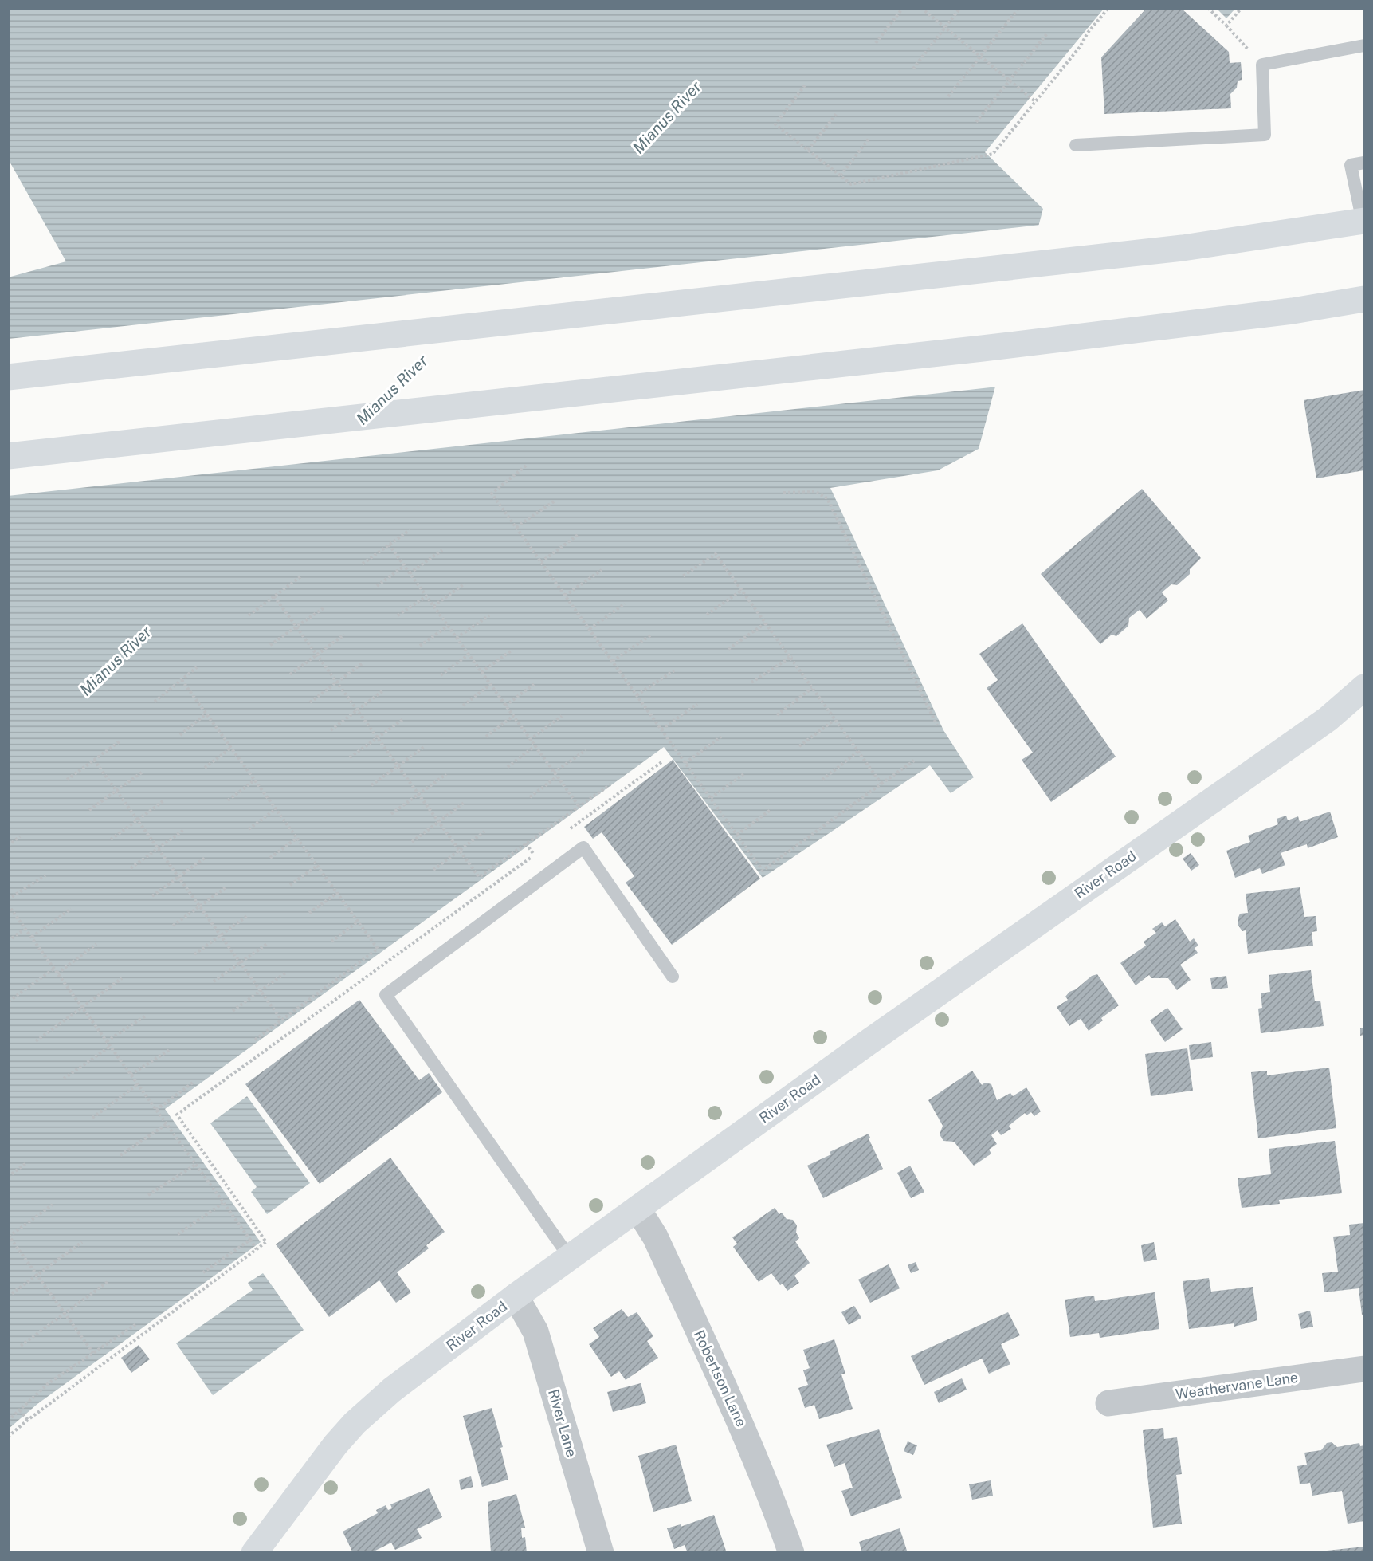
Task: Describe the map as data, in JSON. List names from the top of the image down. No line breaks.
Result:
{"streets":{"main road":["River Road"],"street":["Robertson Lane","Weathervane Lane","River Lane"]},"crossings":[["River Road","Robertson Lane"],["River Road","River Lane"]],"water":["Mianus River"]}
